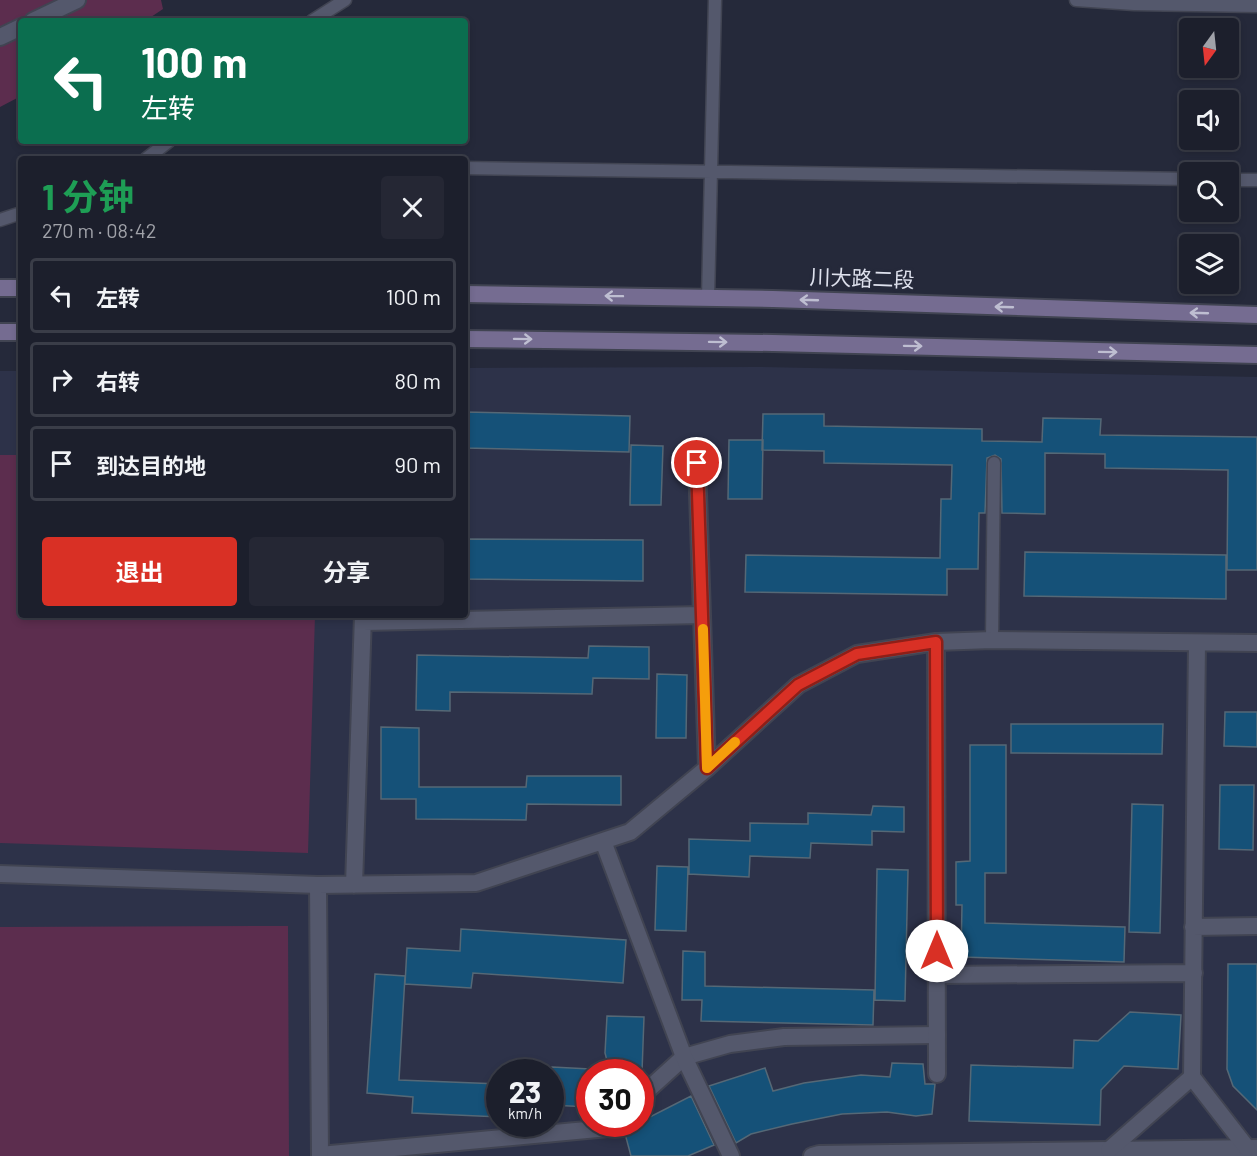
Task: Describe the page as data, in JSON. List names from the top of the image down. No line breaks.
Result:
{"streets":{"main road":["川大路二段"]},"north":"bottom","page":{"turn":["100 m","左转"],"heading":["1 分钟","270 m · 08:42"],"list":[{"name":"左转","value":"100 m"},{"name":"右转","value":"80 m"},{"name":"到达目的地","value":"90 m"}],"buttons":["退出","分享"],"speed":"23 km/h","limit":"30"}}
